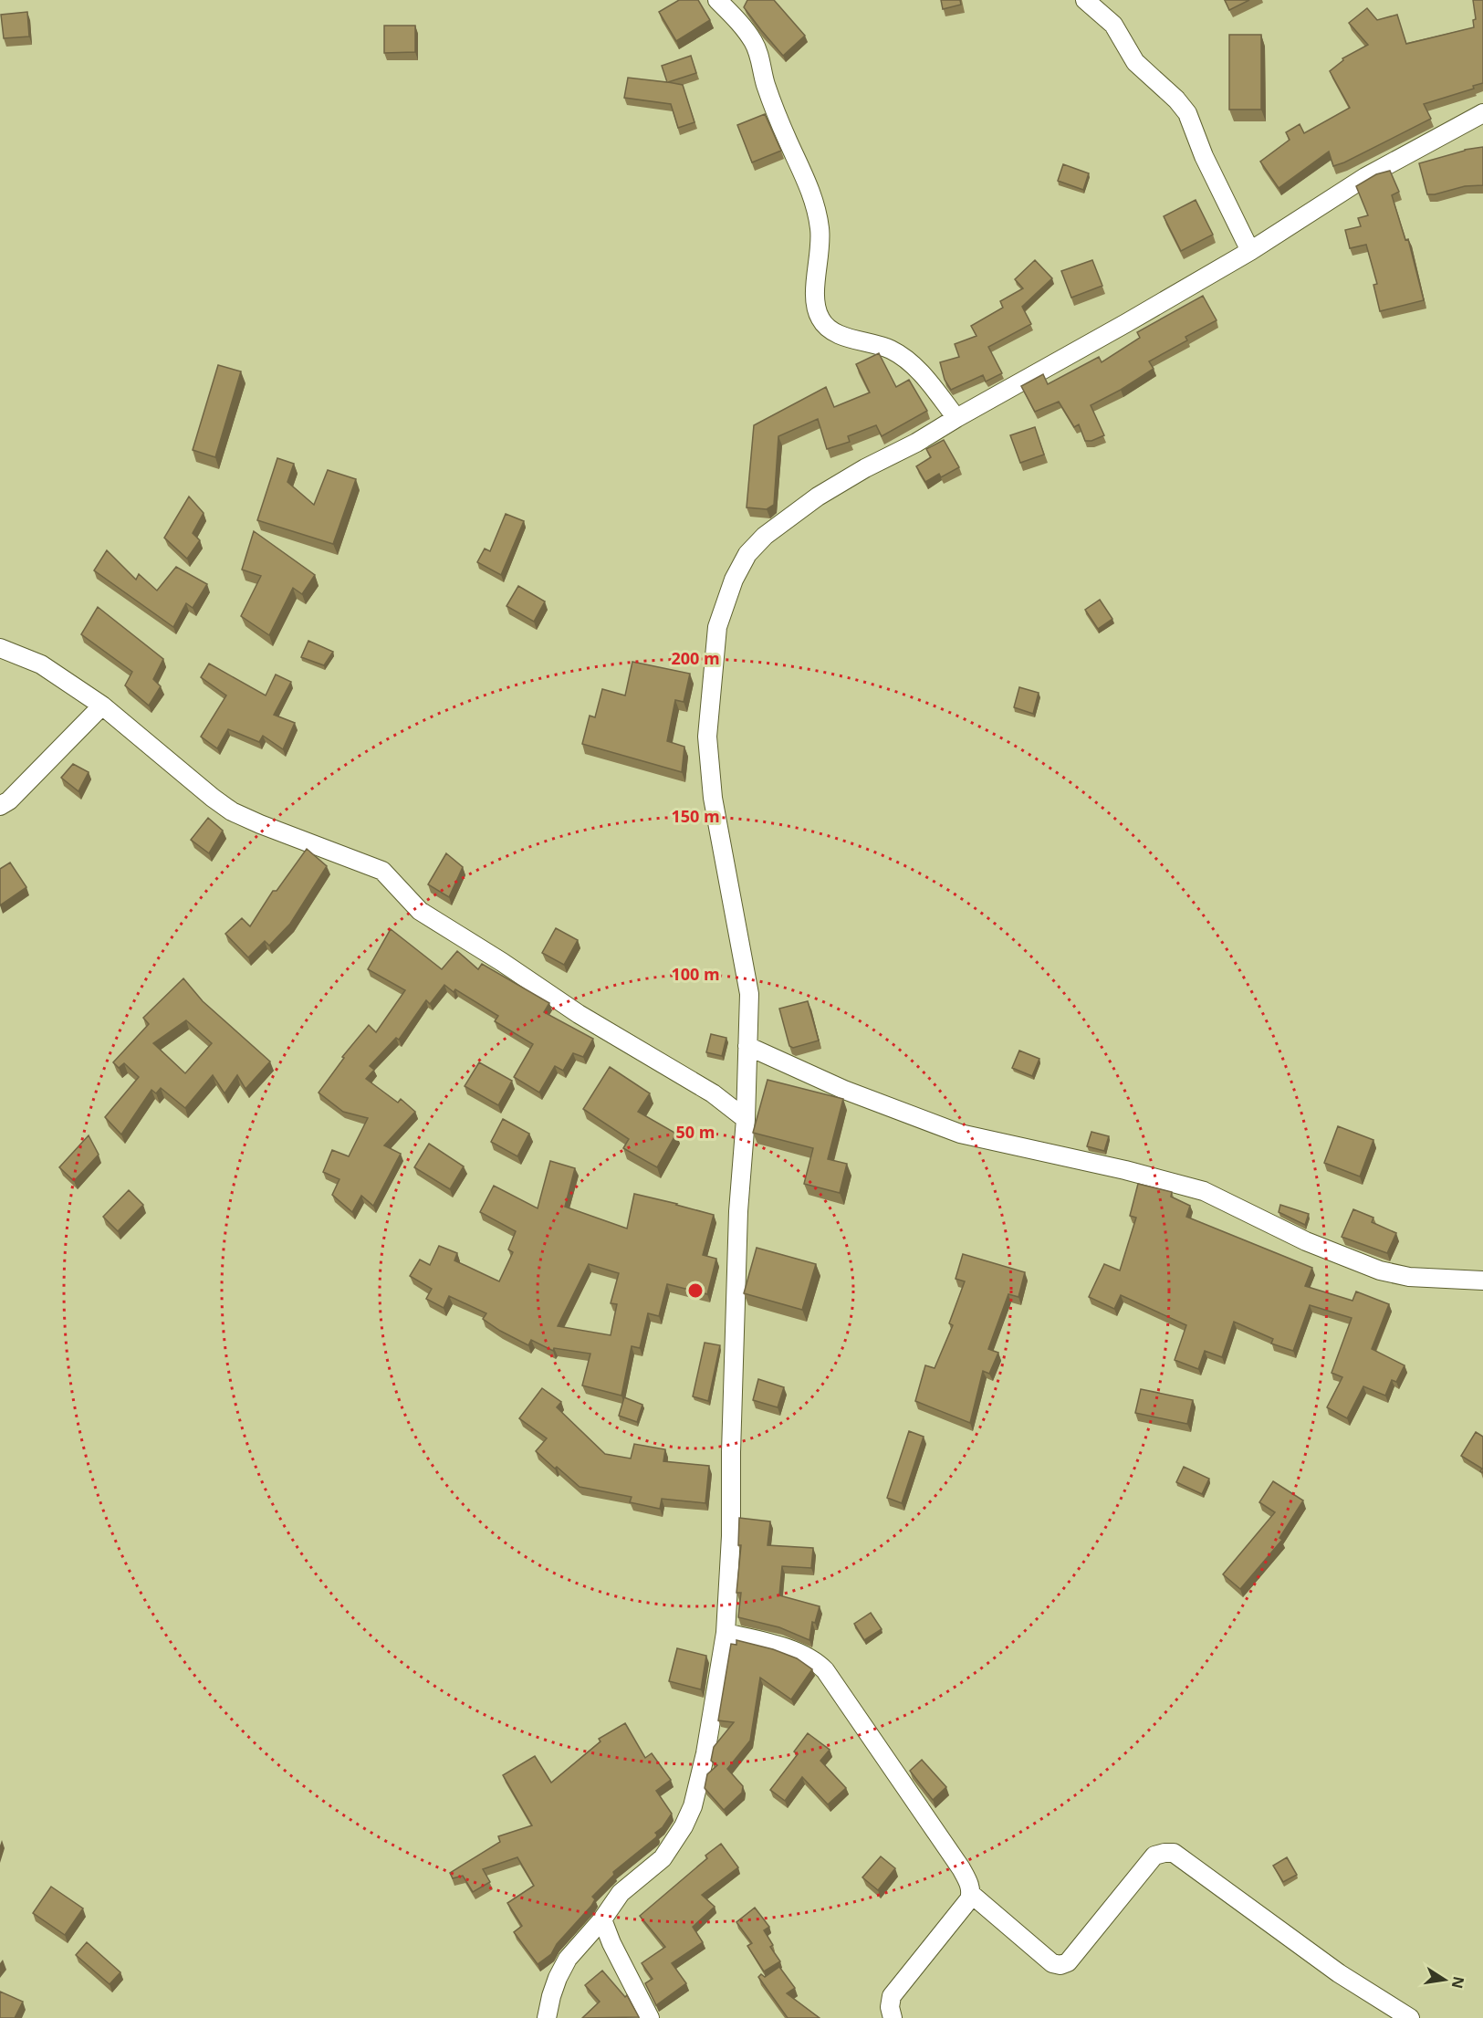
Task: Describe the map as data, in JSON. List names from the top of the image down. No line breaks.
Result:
{"north":"right","rings":["200 m","150 m","100 m","50 m"]}
